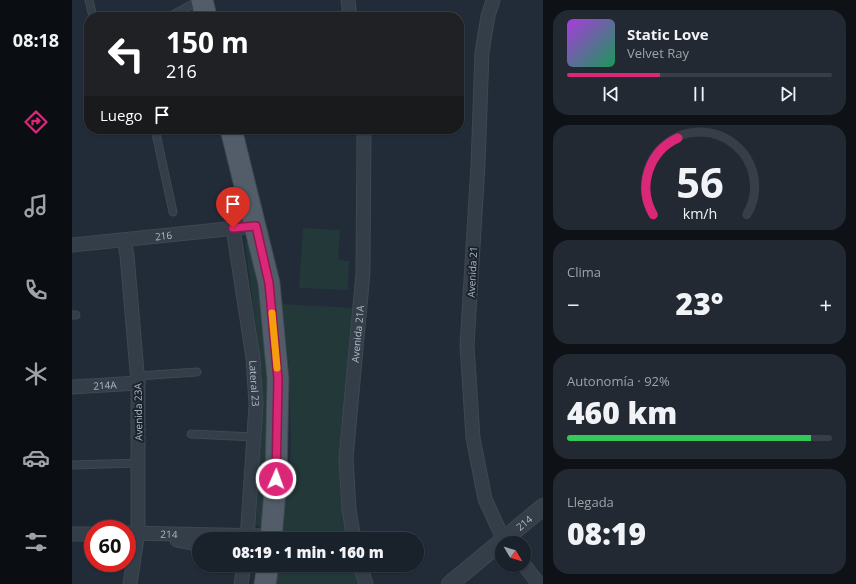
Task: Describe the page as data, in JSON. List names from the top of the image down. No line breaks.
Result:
{"streets":{"street":["216","Avenida 21","Avenida 21A","Lateral 23","214A","Avenida 23A","214"]},"crossings":[["216","Lateral 23"],["216","Avenida 23A"],["214A","Avenida 23A"]],"north":"bottom right","page":{"tabs":"08:18","turn":["150 m","216"],"song":["Static Love","Velvet Ray"],"then":"Luego","tile":["Clima",["Autonomía · 92%","460 km"],["Llegada","08:19"]],"heat":["−","23°","+"],"limit":"60","trip":"08:19 · 1 min · 160 m","gauge":["56","km/h"]}}
